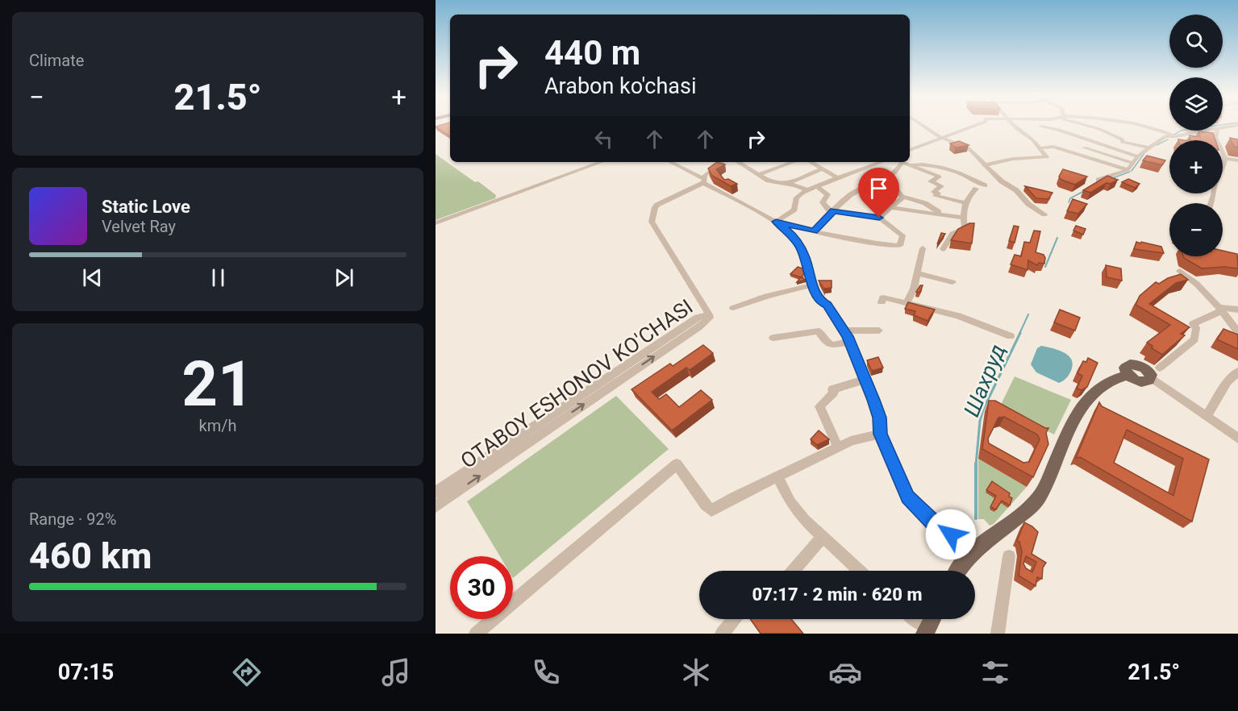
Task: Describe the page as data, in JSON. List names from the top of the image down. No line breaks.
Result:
{"streets":{"street":["OTABOY ESHONOV KO'CHASI"]},"water":["Шахруд"],"page":{"tile":["Climate",["21","km/h"],["Range · 92%","460 km"]],"map_buttons":["+","−"],"turn":["440 m","Arabon ko'chasi"],"heat":["−","21.5°","+"],"song":["Static Love","Velvet Ray"],"limit":"30","trip":"07:17 · 2 min · 620 m","tabs":["07:15","21.5°"]}}
